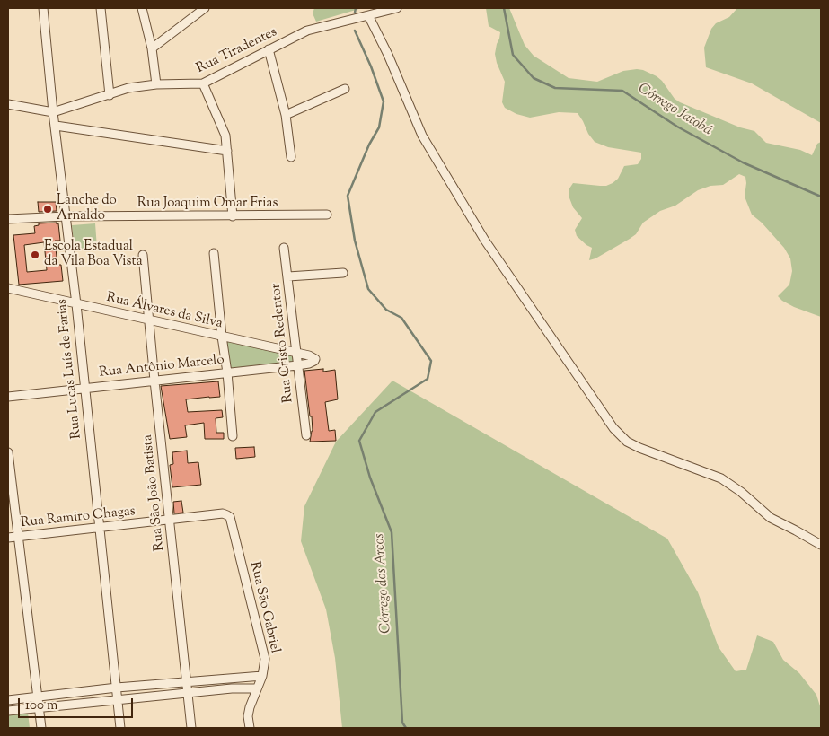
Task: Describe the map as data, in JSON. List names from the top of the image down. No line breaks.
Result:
{"streets":{"street":["Rua Tiradentes","Rua Joaquim Omar Frias","Rua Álvares da Silva","Rua Cristo Redentor","Rua Antônio Marcelo","Rua Lucas Luís de Farias","Rua São João Batista","Rua Ramiro Chagas","Rua São Gabriel"]},"crossings":[["Rua Tiradentes","Rua Lucas Luís de Farias"],["Rua Joaquim Omar Frias","Rua Lucas Luís de Farias"],["Rua Álvares da Silva","Rua Cristo Redentor"],["Rua Álvares da Silva","Rua Antônio Marcelo"],["Rua Álvares da Silva","Rua Lucas Luís de Farias"],["Rua Álvares da Silva","Rua São João Batista"],["Rua Cristo Redentor","Rua Antônio Marcelo"],["Rua Antônio Marcelo","Rua Lucas Luís de Farias"],["Rua Antônio Marcelo","Rua São João Batista"],["Rua Lucas Luís de Farias","Rua Ramiro Chagas"],["Rua São João Batista","Rua Ramiro Chagas"],["Rua Ramiro Chagas","Rua São Gabriel"]],"water":["Córrego Jatobá","Córrego dos Arcos"],"places":["Lanche do Arnaldo","Escola Estadual da Vila Boa Vista"],"scale_bar":"100 m"}
